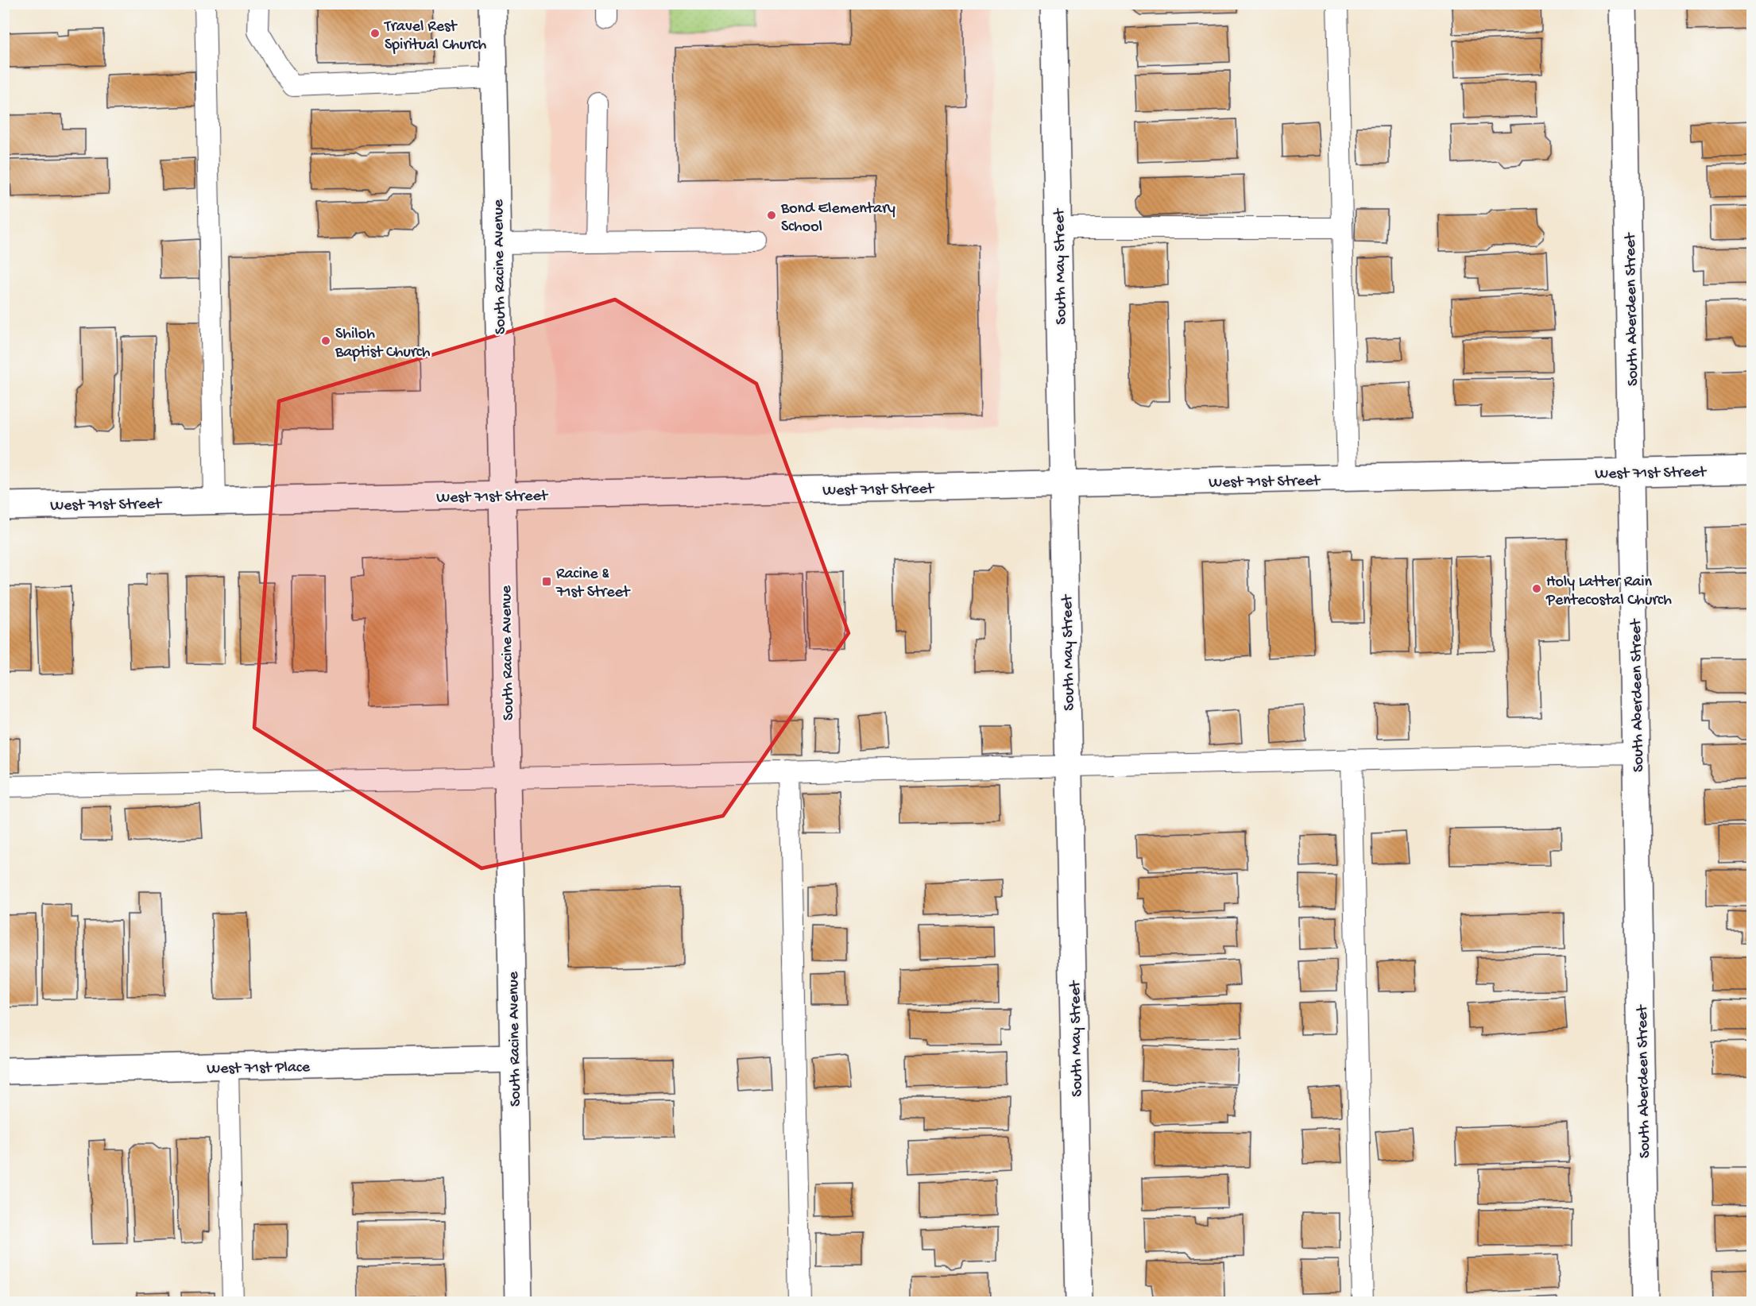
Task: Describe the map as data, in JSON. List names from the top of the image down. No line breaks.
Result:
{"streets":{"street":["South Racine Avenue","South May Street","South Aberdeen Street","West 71st Street","West 71st Place"]},"crossings":[["South Racine Avenue","West 71st Street"],["South Racine Avenue","West 71st Place"],["South May Street","West 71st Street"],["South Aberdeen Street","West 71st Street"]],"places":{"other":["Travel Rest Spiritual Church","Bond Elementary School","Shiloh Baptist Church","Holy Latter Rain Pentecostal Church"],"transit":["Racine & 71st Street"]}}
